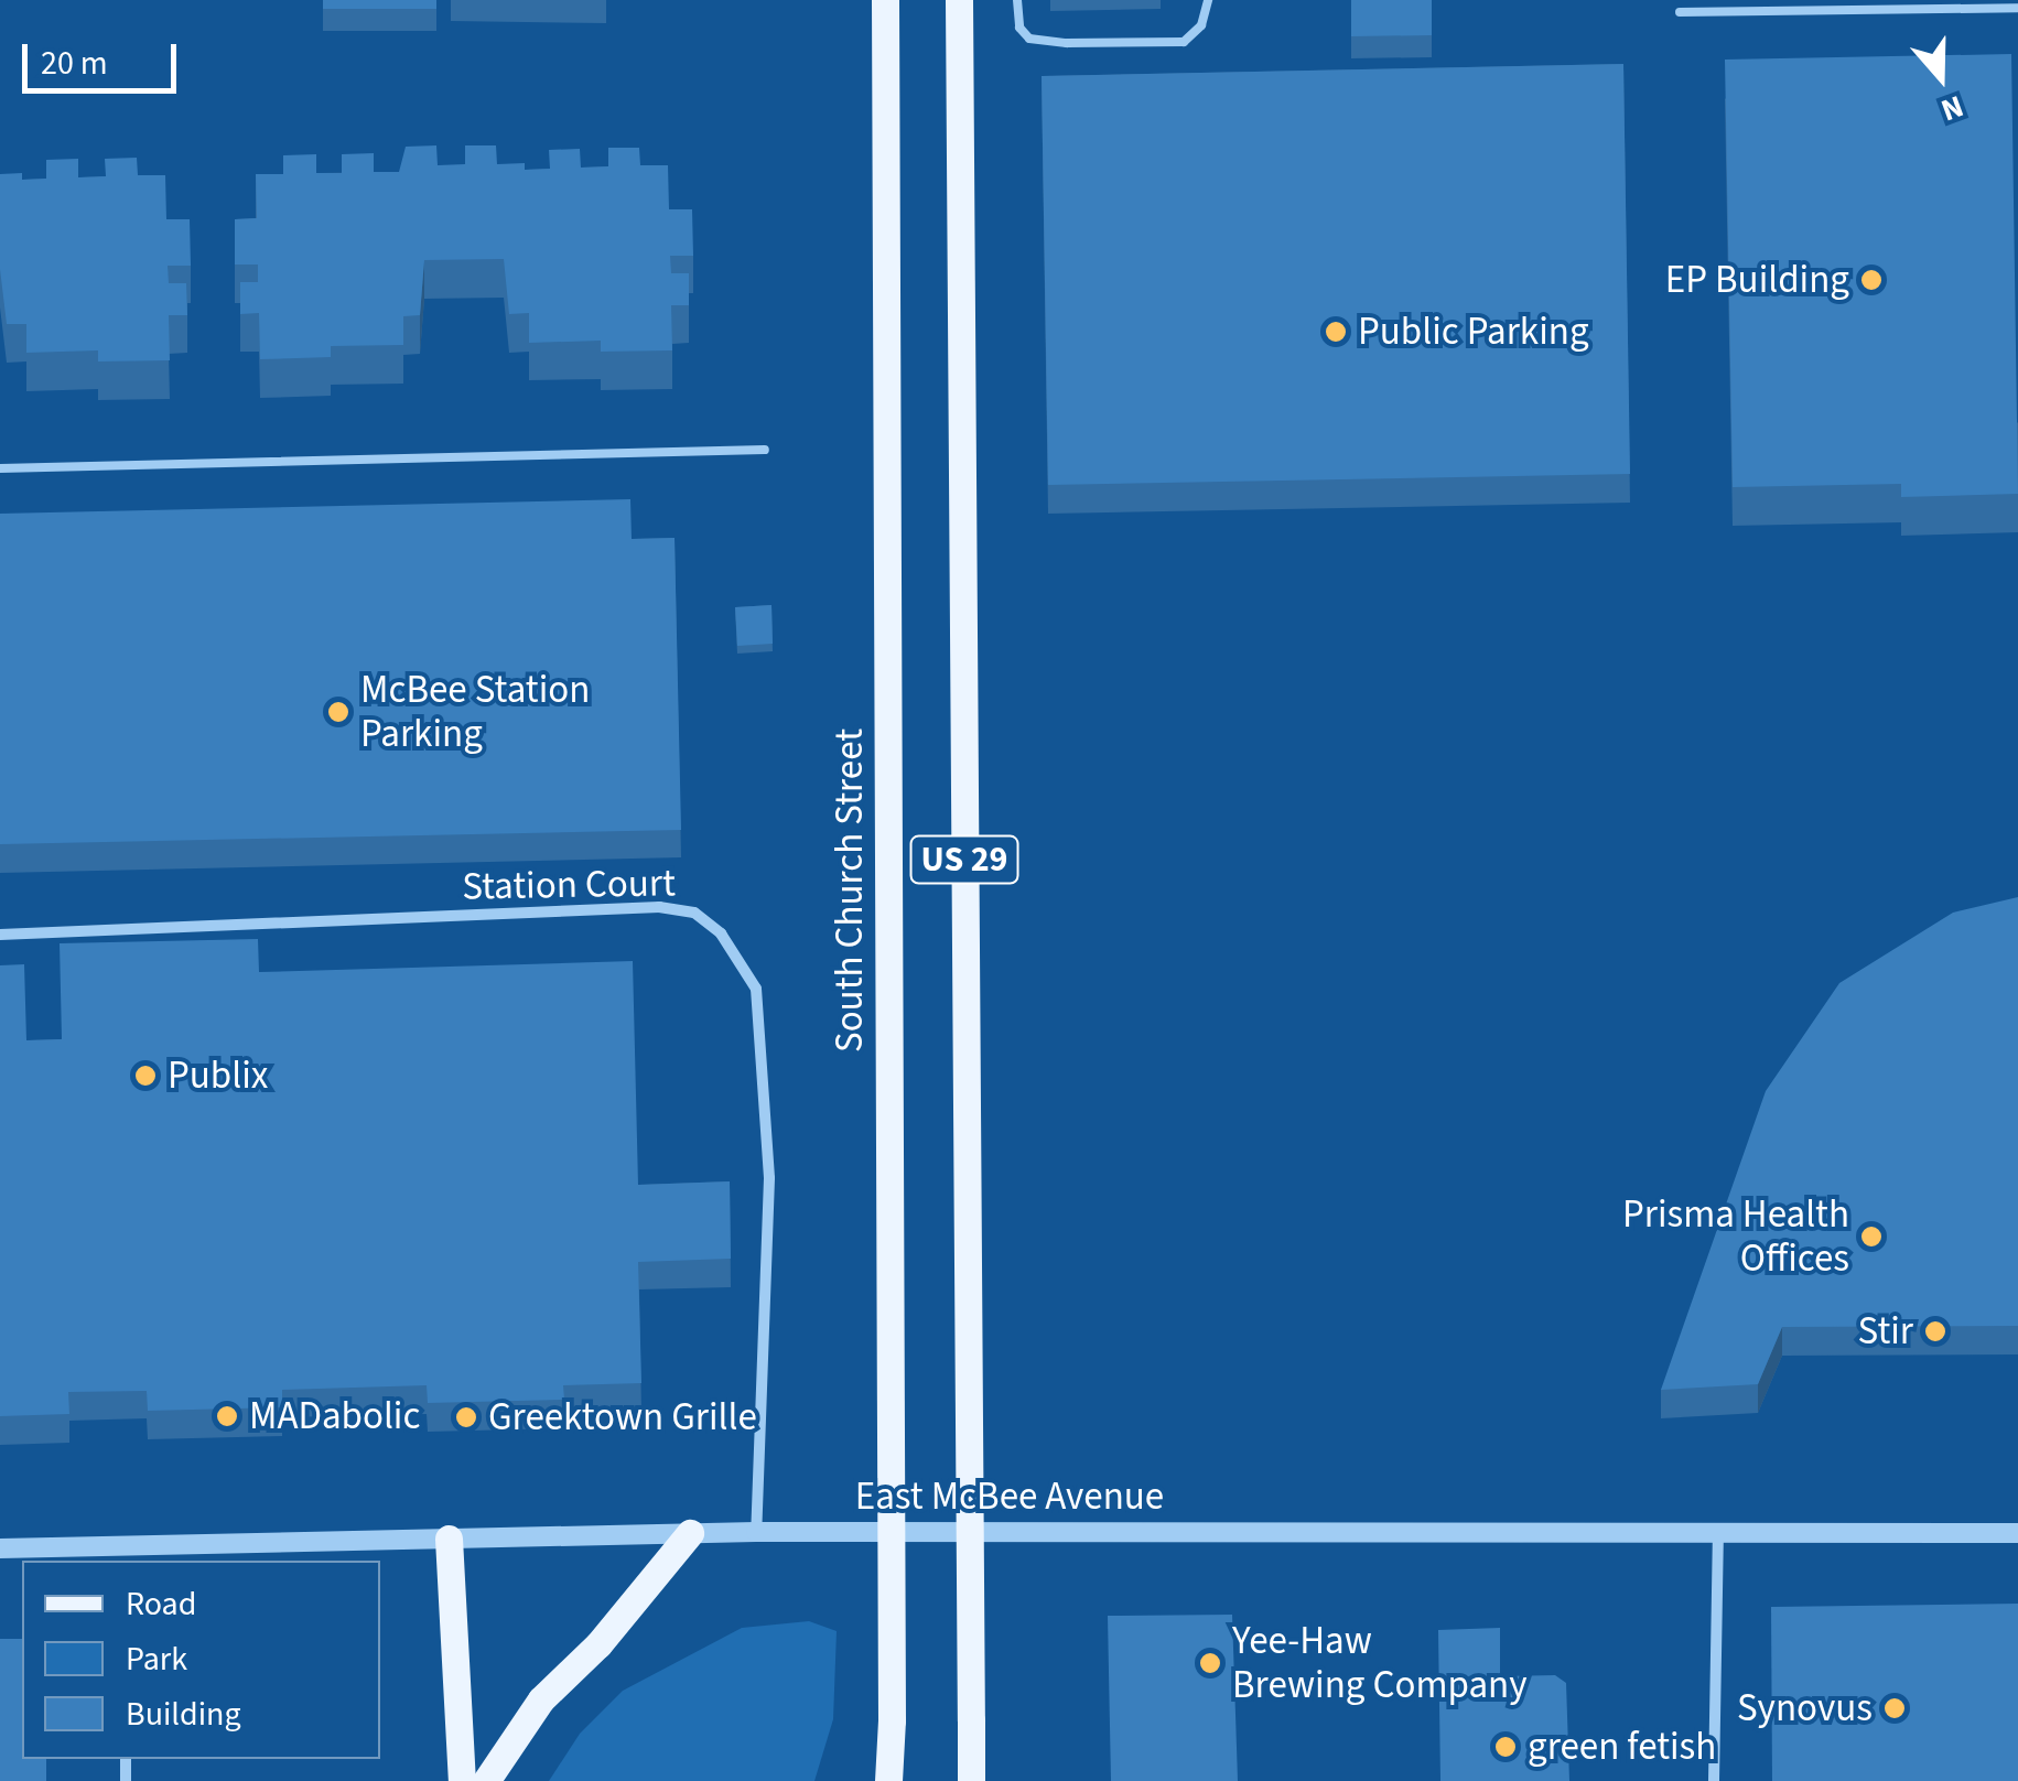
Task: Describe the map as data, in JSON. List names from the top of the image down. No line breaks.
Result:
{"streets":{"main road":["US 29","South Church Street"],"street":["Station Court","East McBee Avenue"]},"crossings":[["Station Court","East McBee Avenue"]],"places":["EP Building","Public Parking","McBee Station Parking","Publix","Prisma Health Offices","Stir","MADabolic","Greektown Grille","Yee-Haw Brewing Company","Synovus","green fetish"],"legend":["Road","Park","Building"],"scale_bar":"20 m","north":"bottom"}
